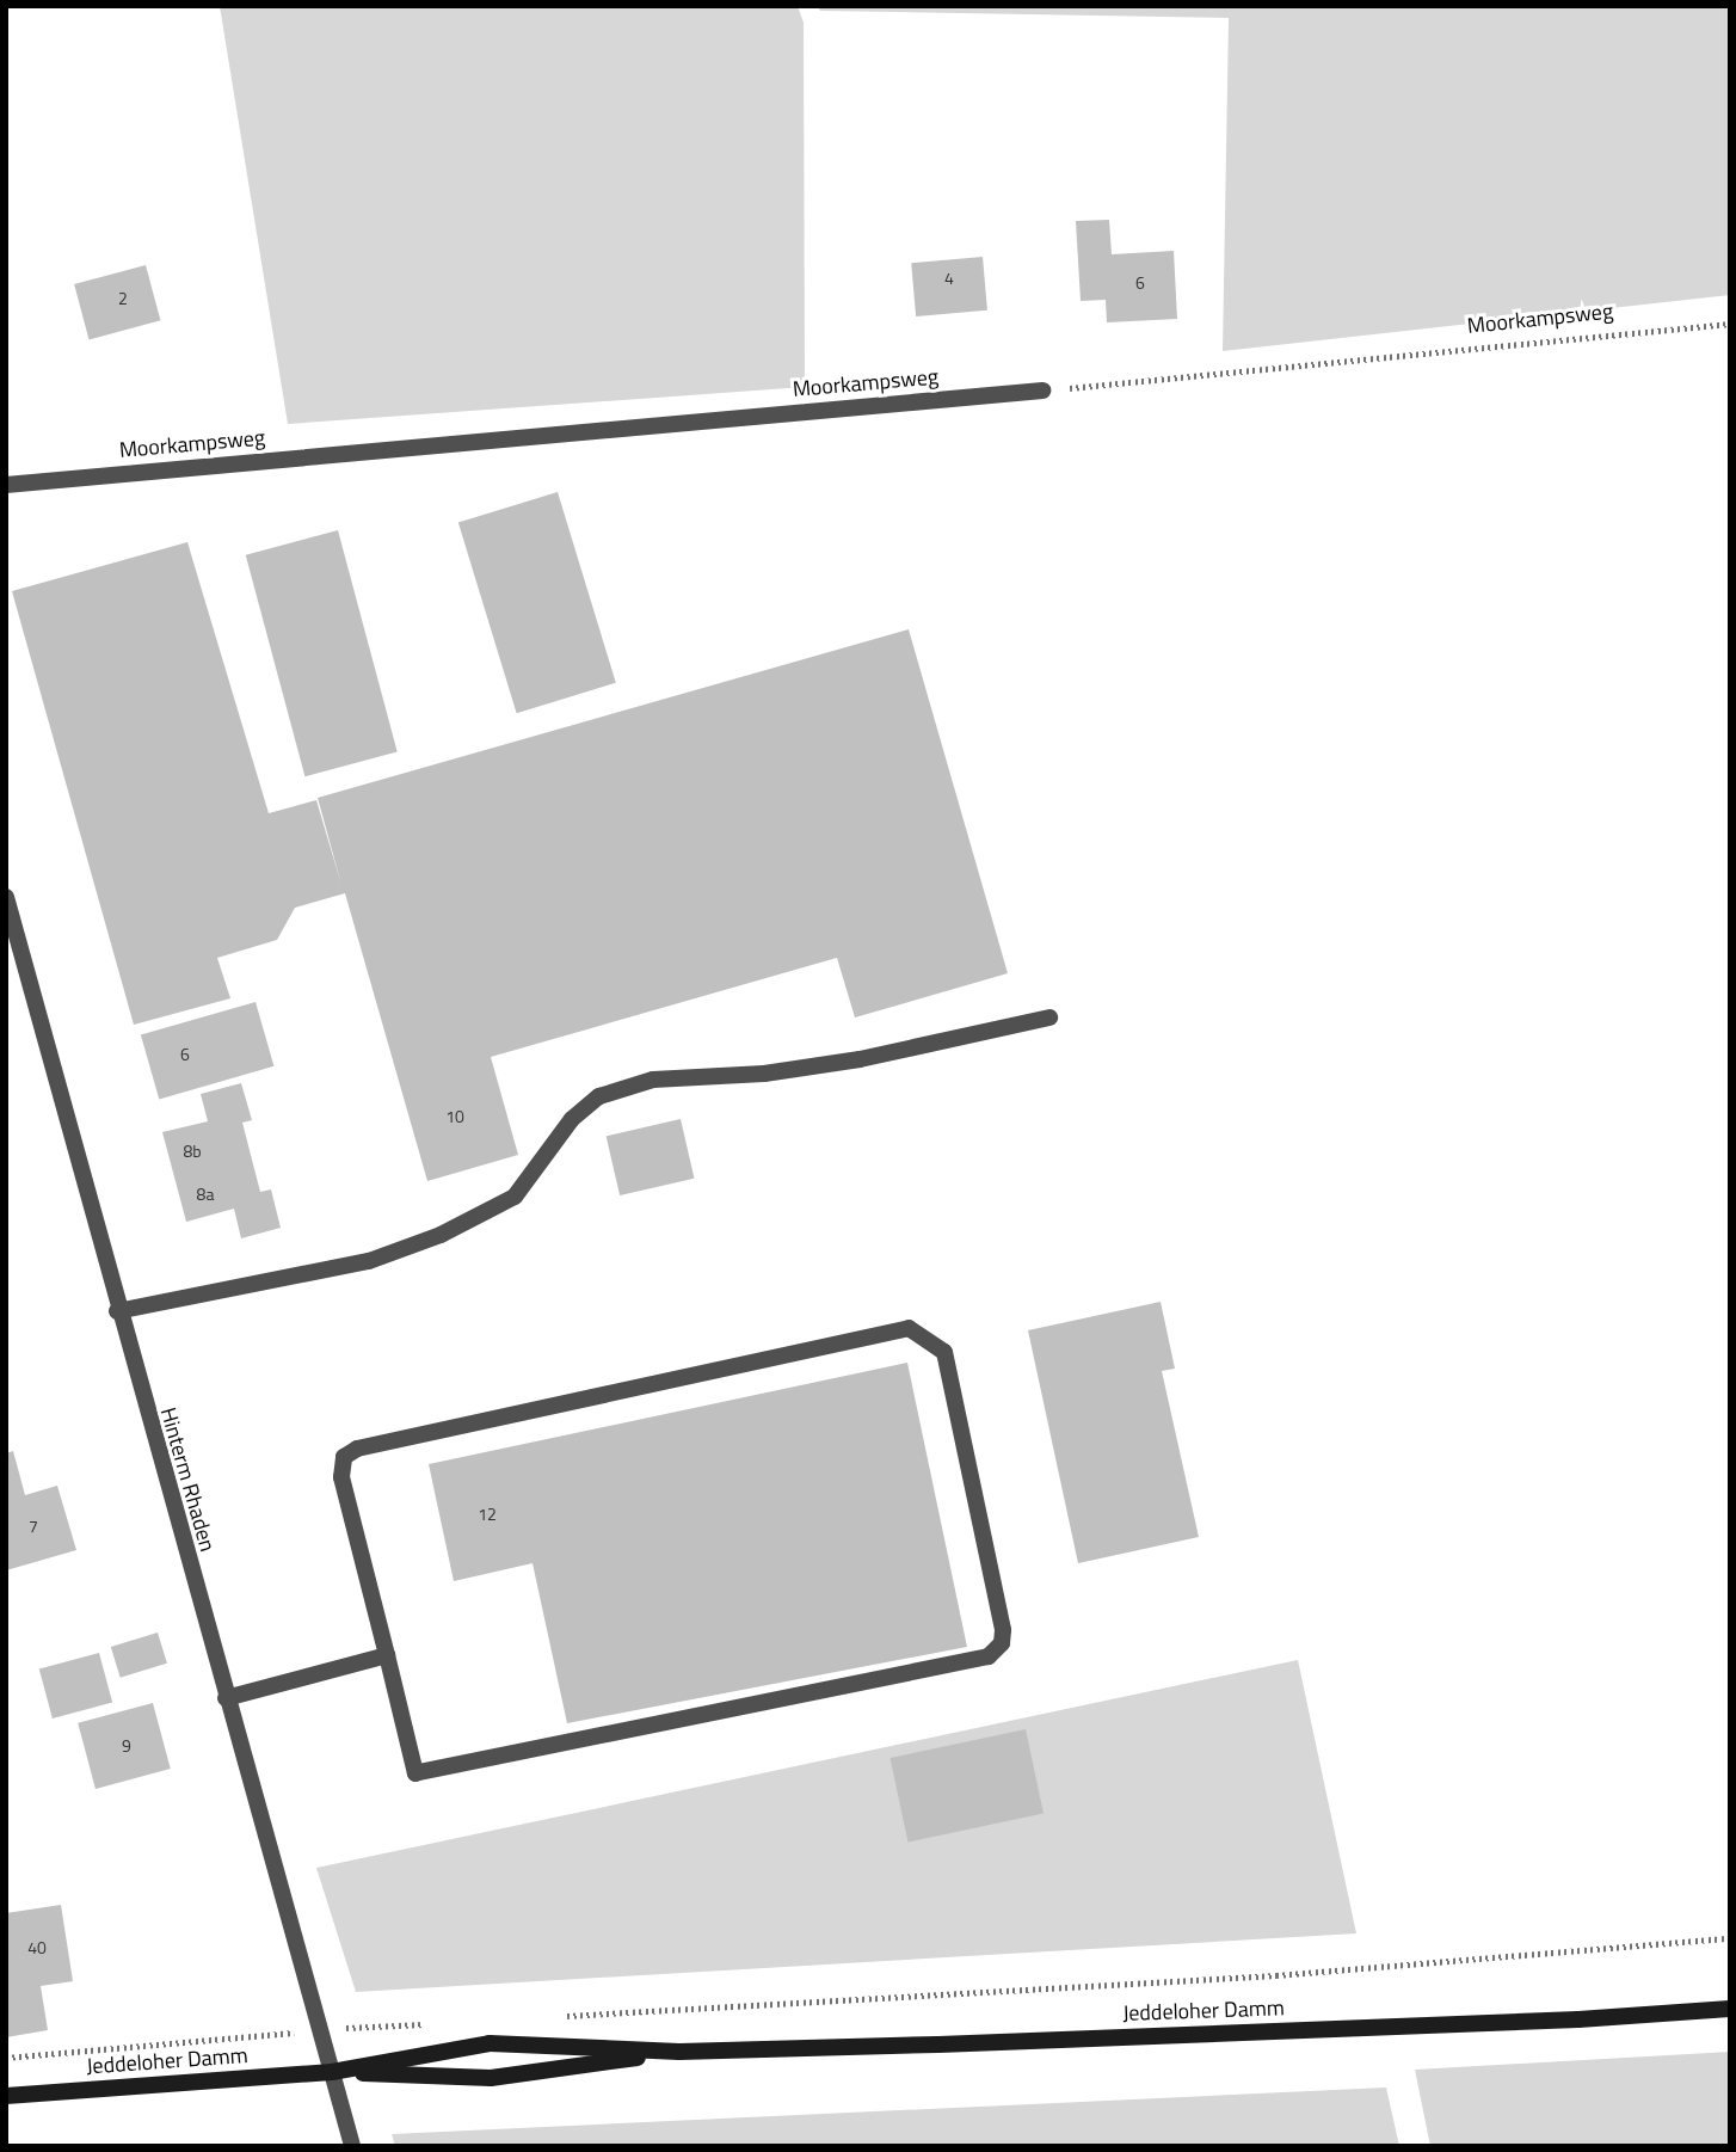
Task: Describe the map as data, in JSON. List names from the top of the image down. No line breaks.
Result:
{"streets":{"main road":["Jeddeloher Damm"],"street":["Moorkampsweg","Hinterm Rhaden"]},"crossings":[["Hinterm Rhaden","Jeddeloher Damm"]],"house_numbers":["4","6","2","6","10","8b","8a","12","7","9","40"]}
